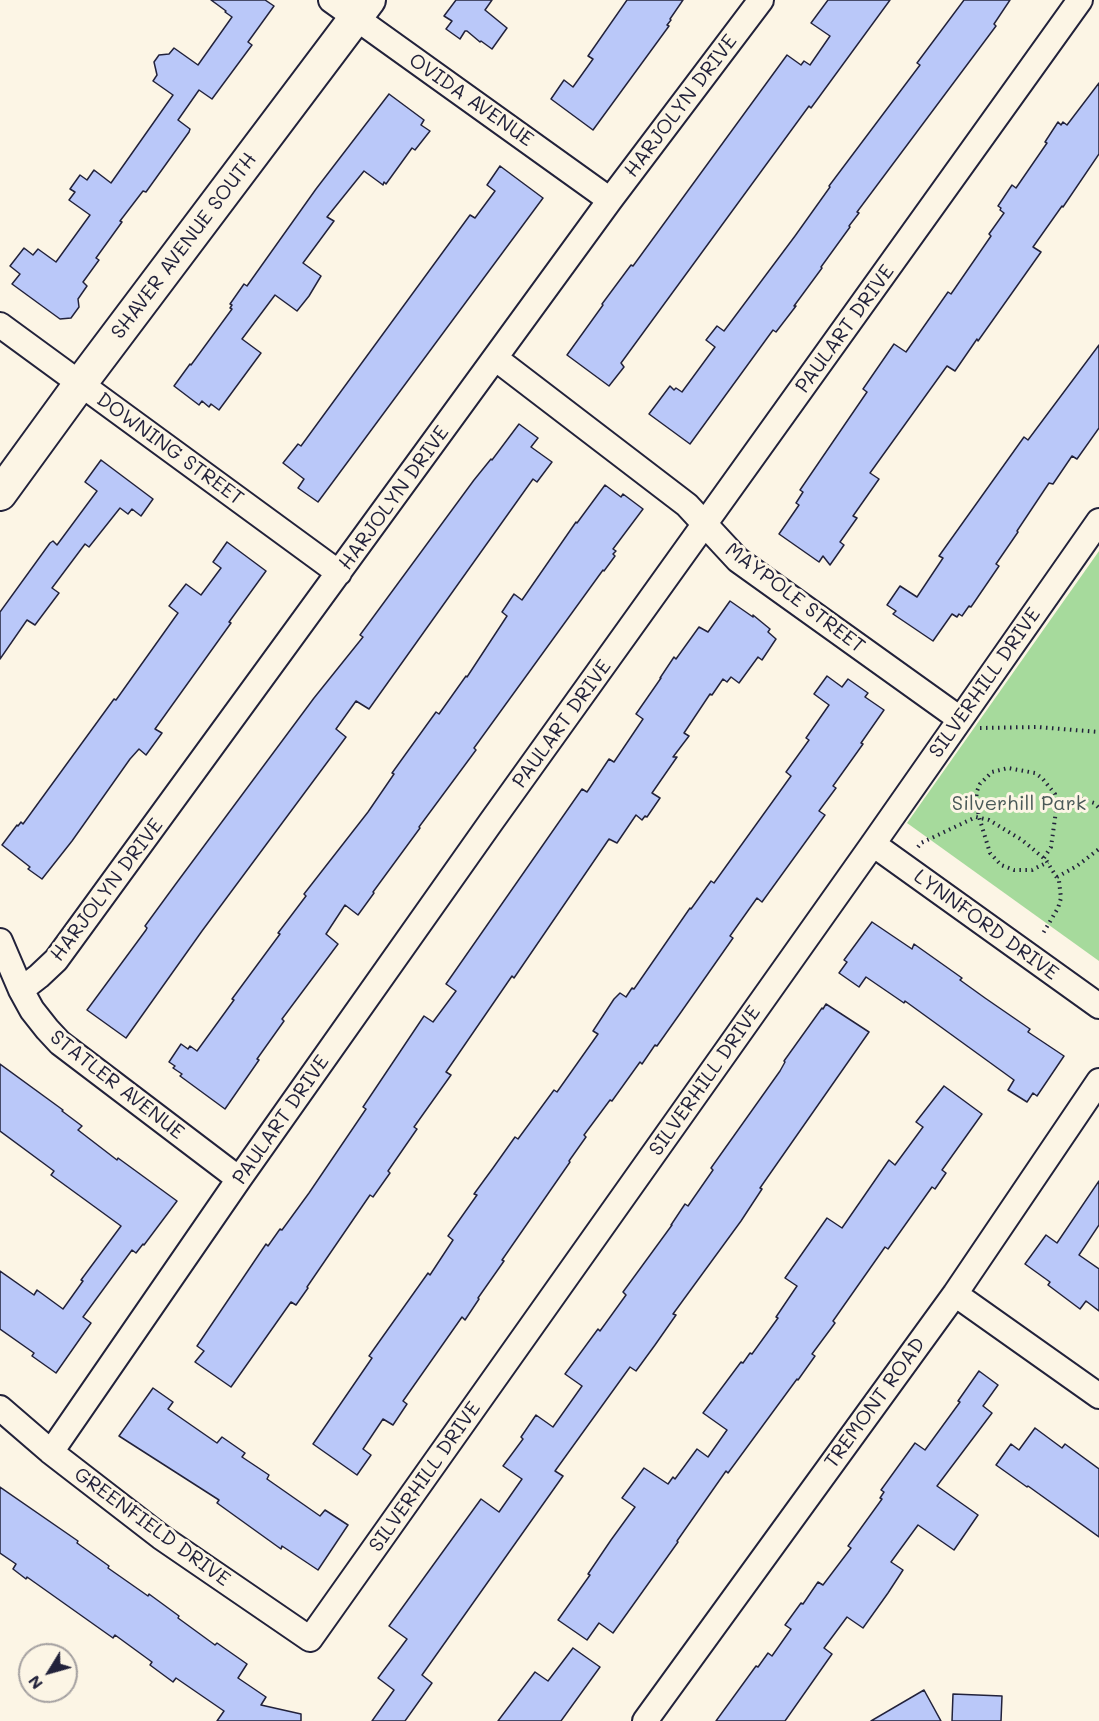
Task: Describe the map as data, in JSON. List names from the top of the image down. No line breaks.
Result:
{"streets":{"street":["OVIDA AVENUE","HARJOLYN DRIVE","SHAVER AVENUE SOUTH","PAULART DRIVE","DOWNING STREET","MAYPOLE STREET","SILVERHILL DRIVE","LYNNFORD DRIVE","STATLER AVENUE","TREMONT ROAD","GREENFIELD DRIVE"]},"crossings":[["OVIDA AVENUE","HARJOLYN DRIVE"],["OVIDA AVENUE","SHAVER AVENUE SOUTH"],["HARJOLYN DRIVE","DOWNING STREET"],["HARJOLYN DRIVE","MAYPOLE STREET"],["HARJOLYN DRIVE","STATLER AVENUE"],["SHAVER AVENUE SOUTH","DOWNING STREET"],["PAULART DRIVE","MAYPOLE STREET"],["PAULART DRIVE","STATLER AVENUE"],["PAULART DRIVE","GREENFIELD DRIVE"],["MAYPOLE STREET","SILVERHILL DRIVE"],["SILVERHILL DRIVE","LYNNFORD DRIVE"],["SILVERHILL DRIVE","GREENFIELD DRIVE"]],"parks":["Silverhill Park"],"north":"bottom left"}
